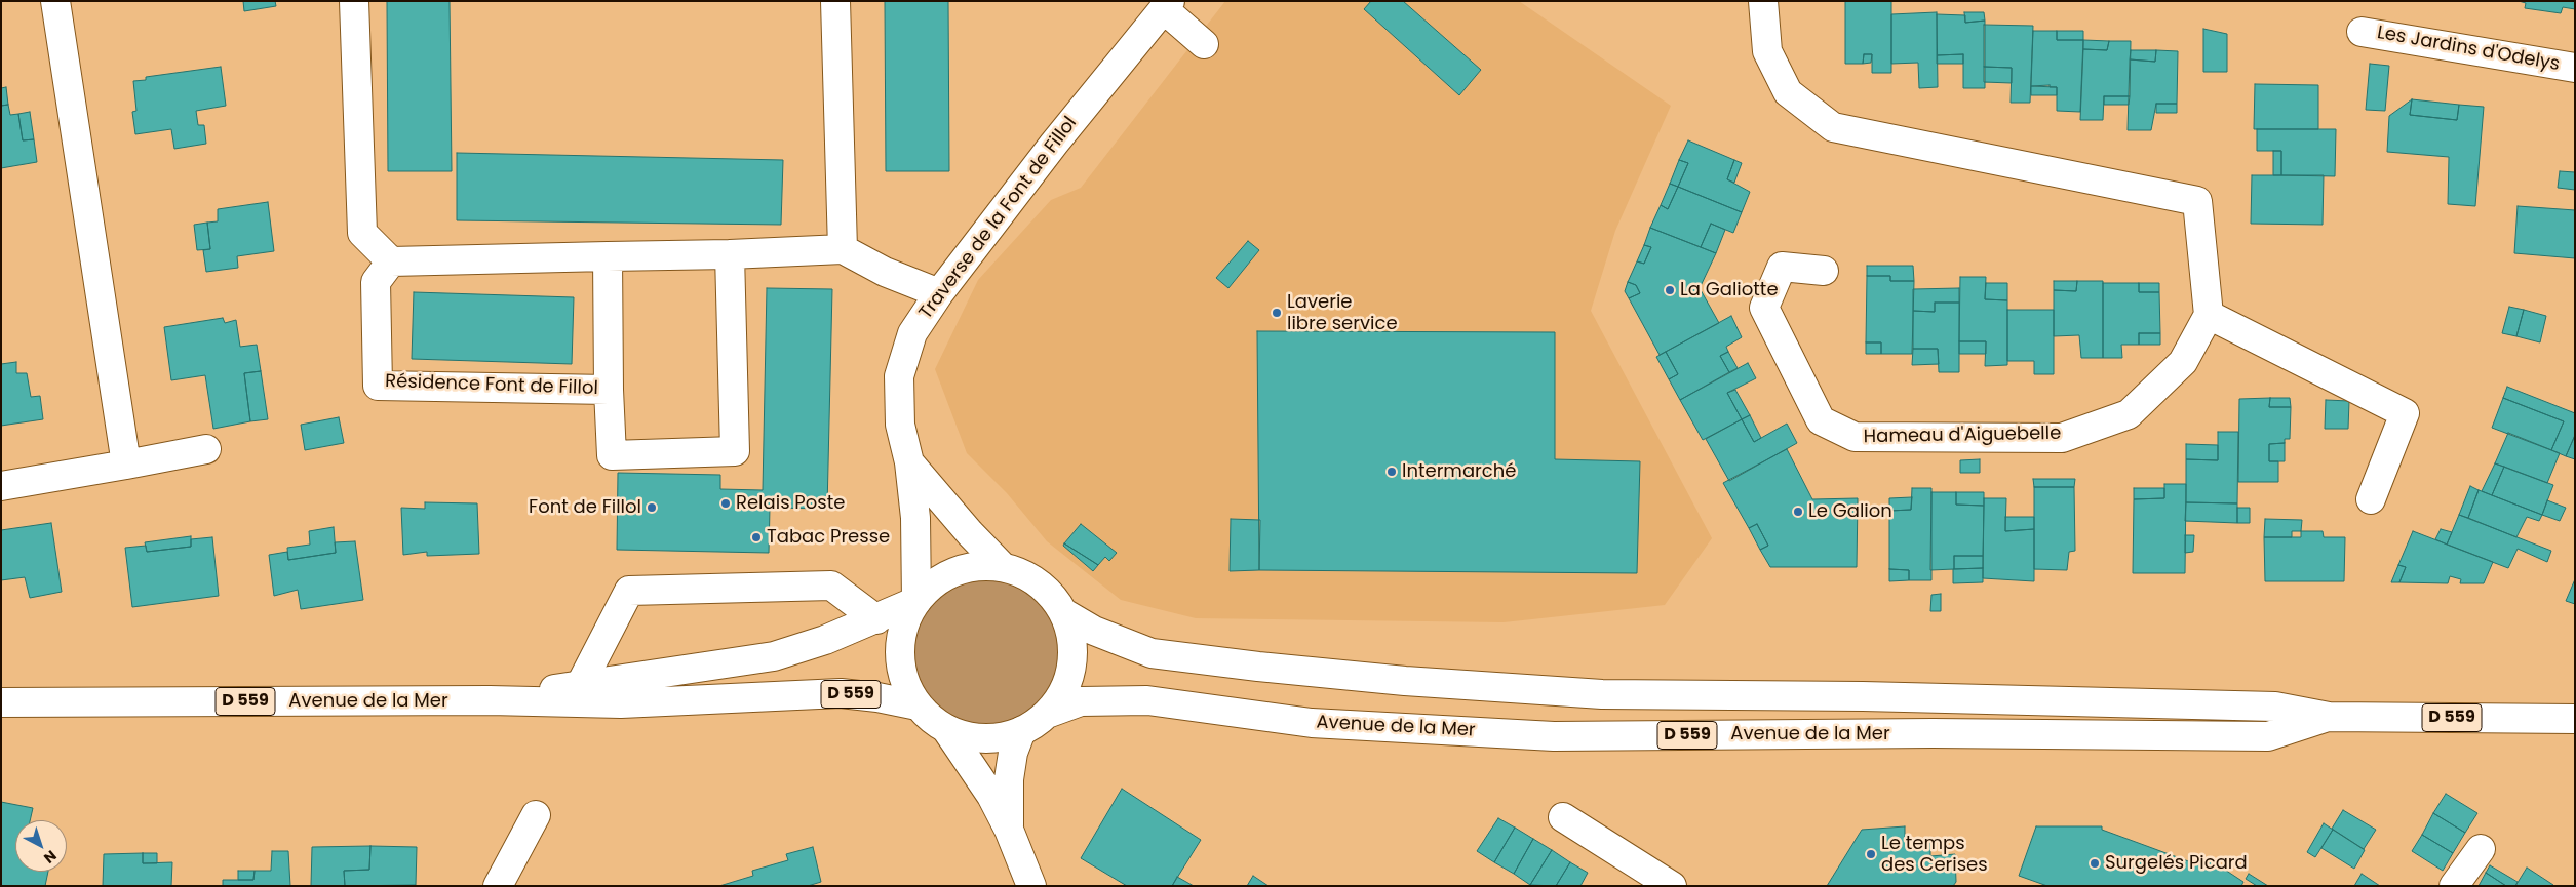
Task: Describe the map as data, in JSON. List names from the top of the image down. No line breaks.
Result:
{"streets":{"main road":["Les Jardins d'Odelys","Traverse de la Font de Fillol","Résidence Font de Fillol","Hameau d'Aiguebelle","D 559","Avenue de la Mer"]},"crossings":[["Traverse de la Font de Fillol","Avenue de la Mer"]],"places":["La Galiotte","Laverie libre service","Intermarché","Relais Poste","Font de Fillol","Le Galion","Tabac Presse","Le temps des Cerises","Surgelés Picard"],"north":"bottom right"}
